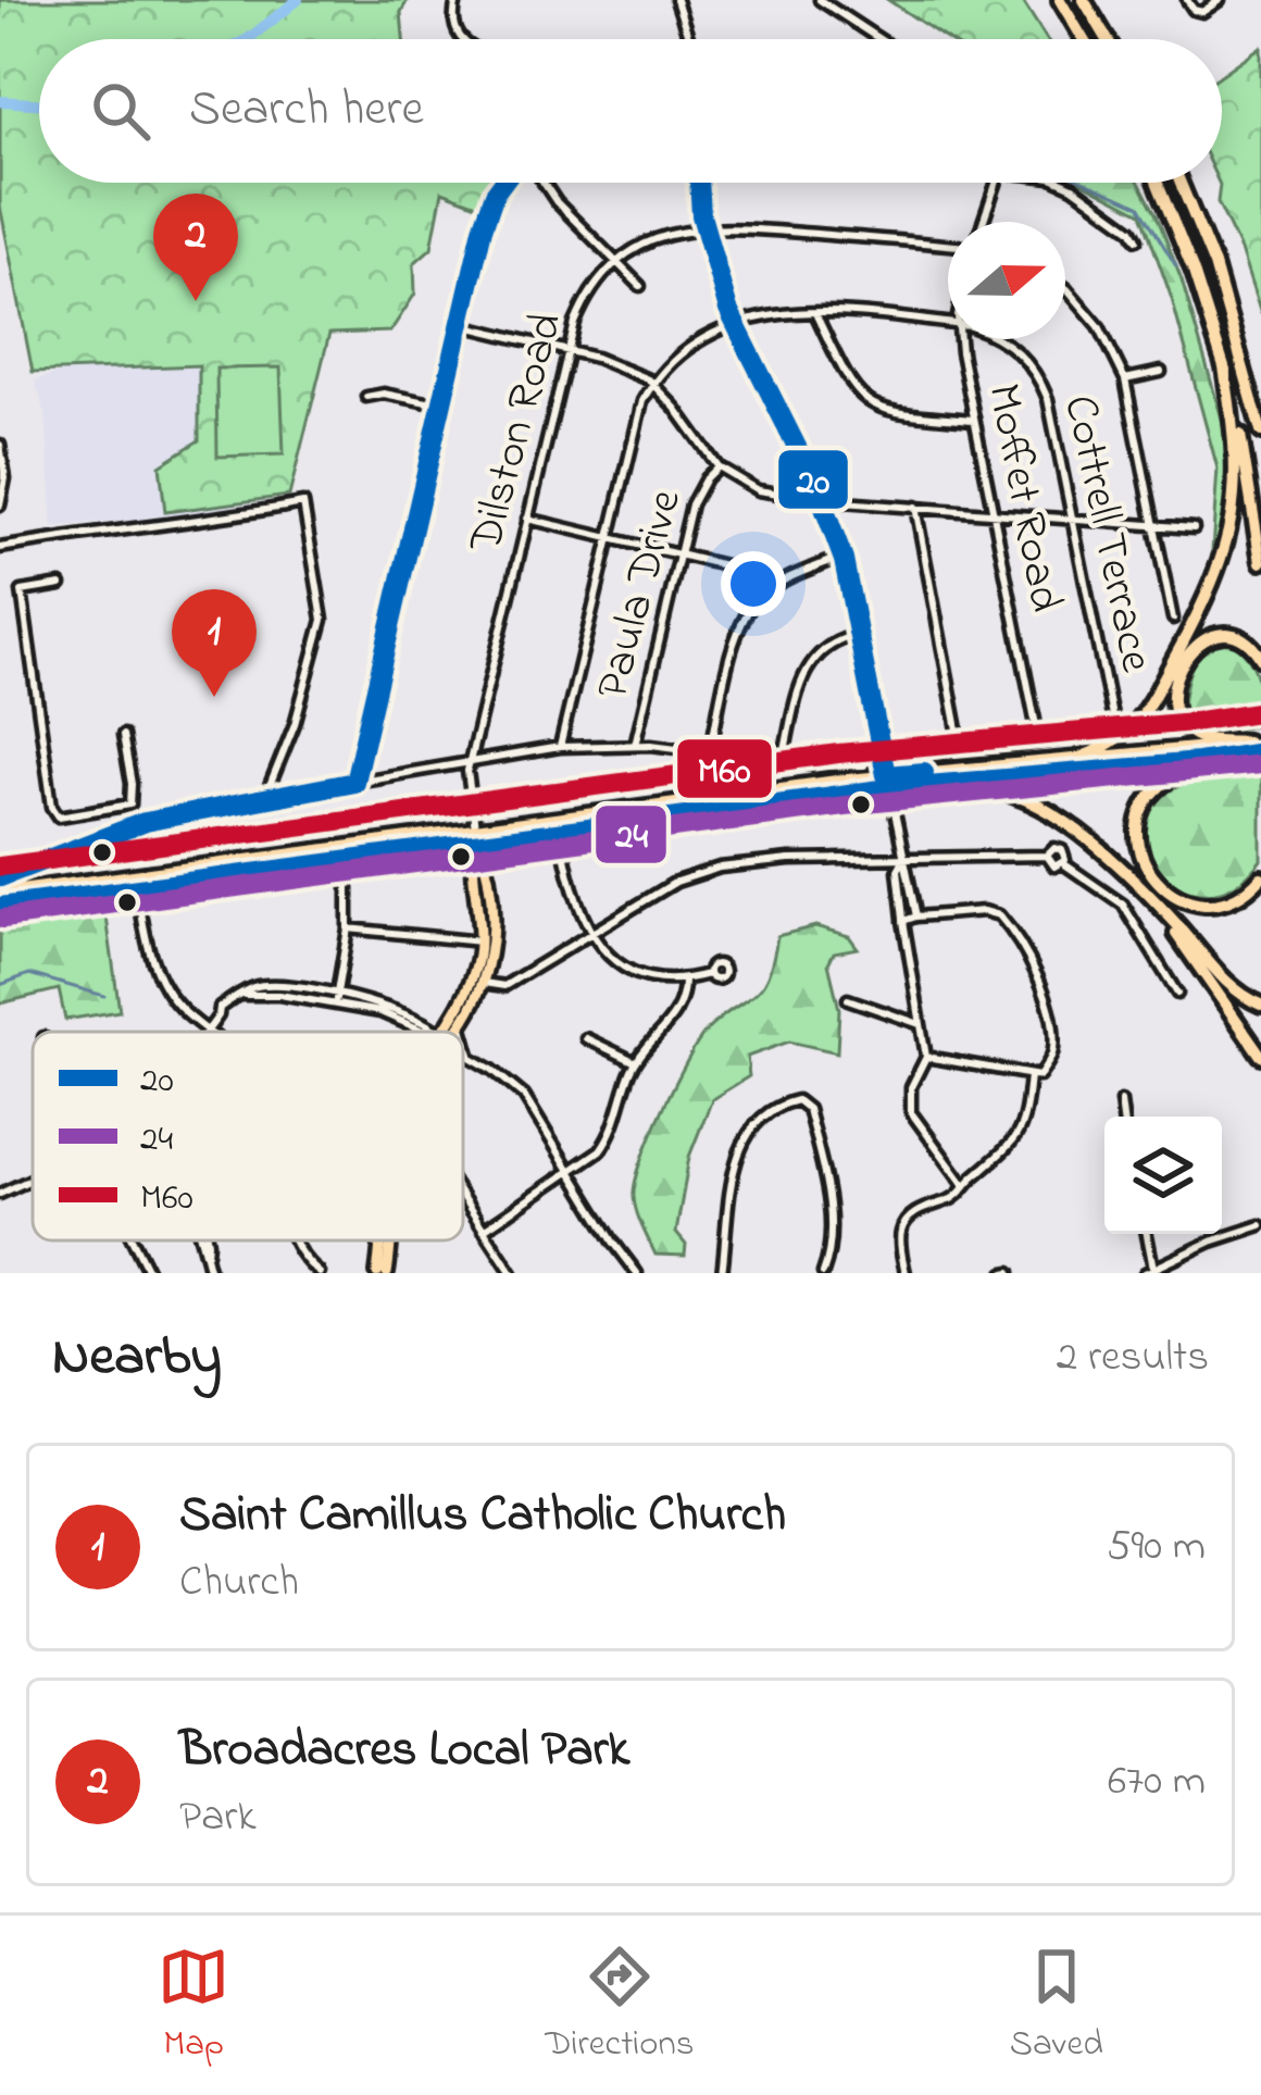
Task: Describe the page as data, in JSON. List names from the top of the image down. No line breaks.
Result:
{"streets":{"street":["Dilston Road","Moffet Road","Cottrell Terrace","Paula Drive"]},"crossings":[["Moffet Road","Cottrell Terrace"]],"lines":["transit line 20","transit line M60","transit line 24"],"legend":["20","24","M60"],"north":"right","page":{"search":"Search here","pins":["2","1"],"heading":["Nearby","2 results"],"list":[{"mark":"1","name":"Saint Camillus Catholic Church","note":"Church","value":"590 m"},{"mark":"2","name":"Broadacres Local Park","note":"Park","value":"670 m"}],"nav":["Map","Directions","Saved"]}}
